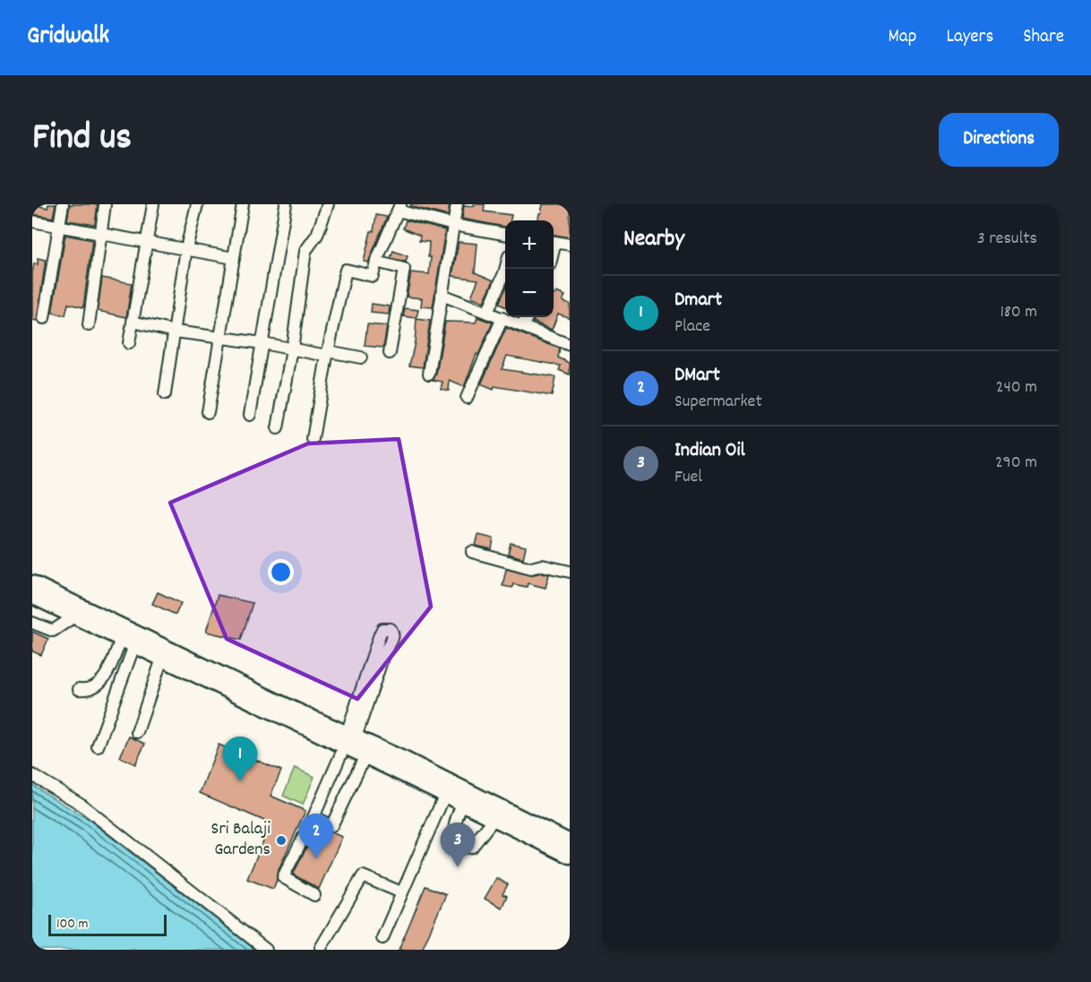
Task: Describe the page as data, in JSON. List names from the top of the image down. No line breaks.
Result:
{"places":["Sri Balaji Gardens"],"scale_bar":"100 m","page":{"header":"Gridwalk","nav":["Map","Layers","Share"],"title":"Find us","buttons":"Directions","heading":["Nearby","3 results"],"map_buttons":["+","−"],"list":[{"mark":"1","name":"Dmart","note":"Place","value":"180 m"},{"mark":"2","name":"DMart","note":"Supermarket","value":"240 m"},{"mark":"3","name":"Indian Oil","note":"Fuel","value":"290 m"}],"pins":["1","2","3"],"scale":"100 m"}}
